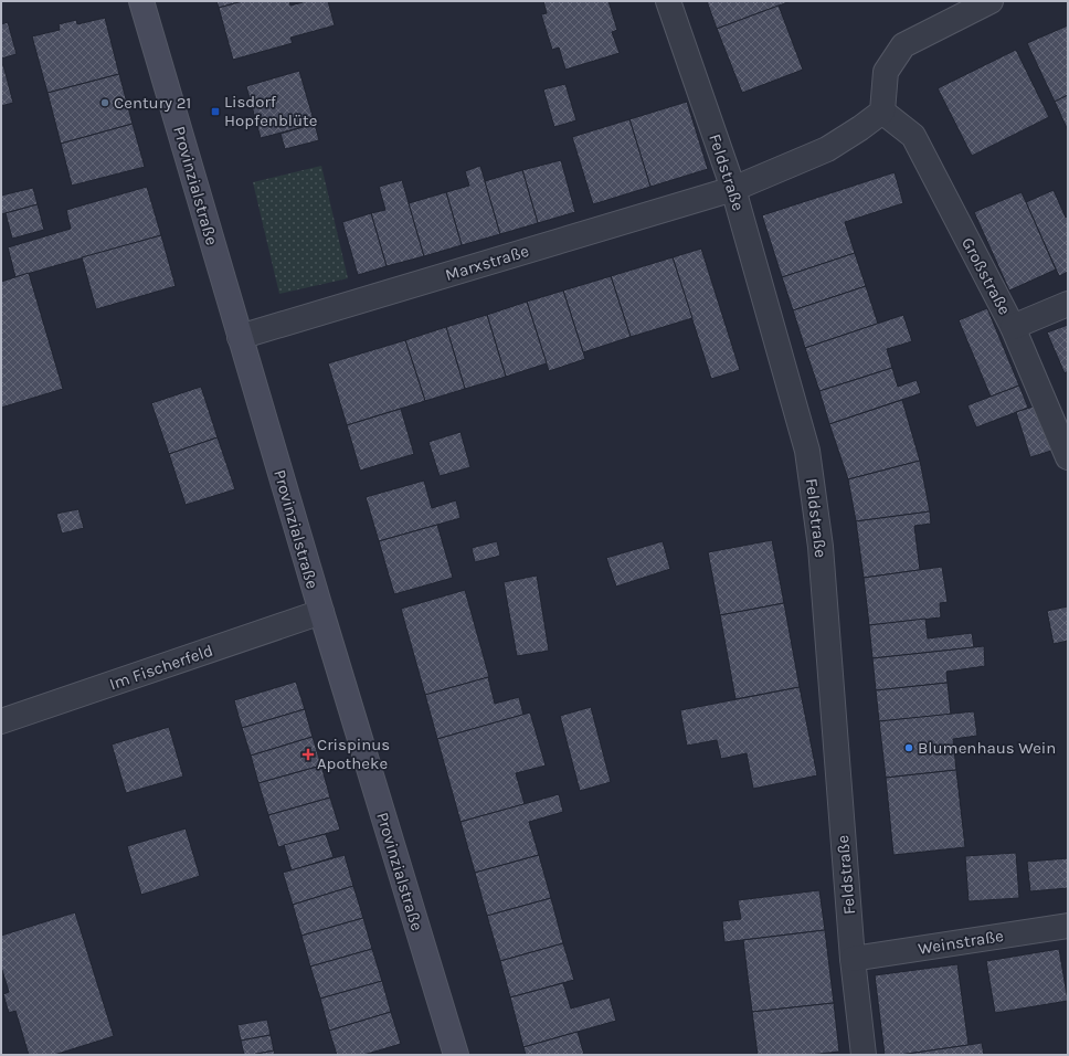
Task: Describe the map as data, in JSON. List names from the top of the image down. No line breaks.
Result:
{"streets":{"main road":["Provinzialstraße"],"street":["Feldstraße","Marxstraße","Großstraße","Im Fischerfeld","Weinstraße"]},"crossings":[["Feldstraße","Marxstraße"],["Feldstraße","Weinstraße"],["Provinzialstraße","Marxstraße"],["Provinzialstraße","Im Fischerfeld"],["Marxstraße","Großstraße"]],"places":{"other":["Century 21","Blumenhaus Wein"],"transit":["Lisdorf Hopfenblüte"],"health":["Crispinus Apotheke"]}}
